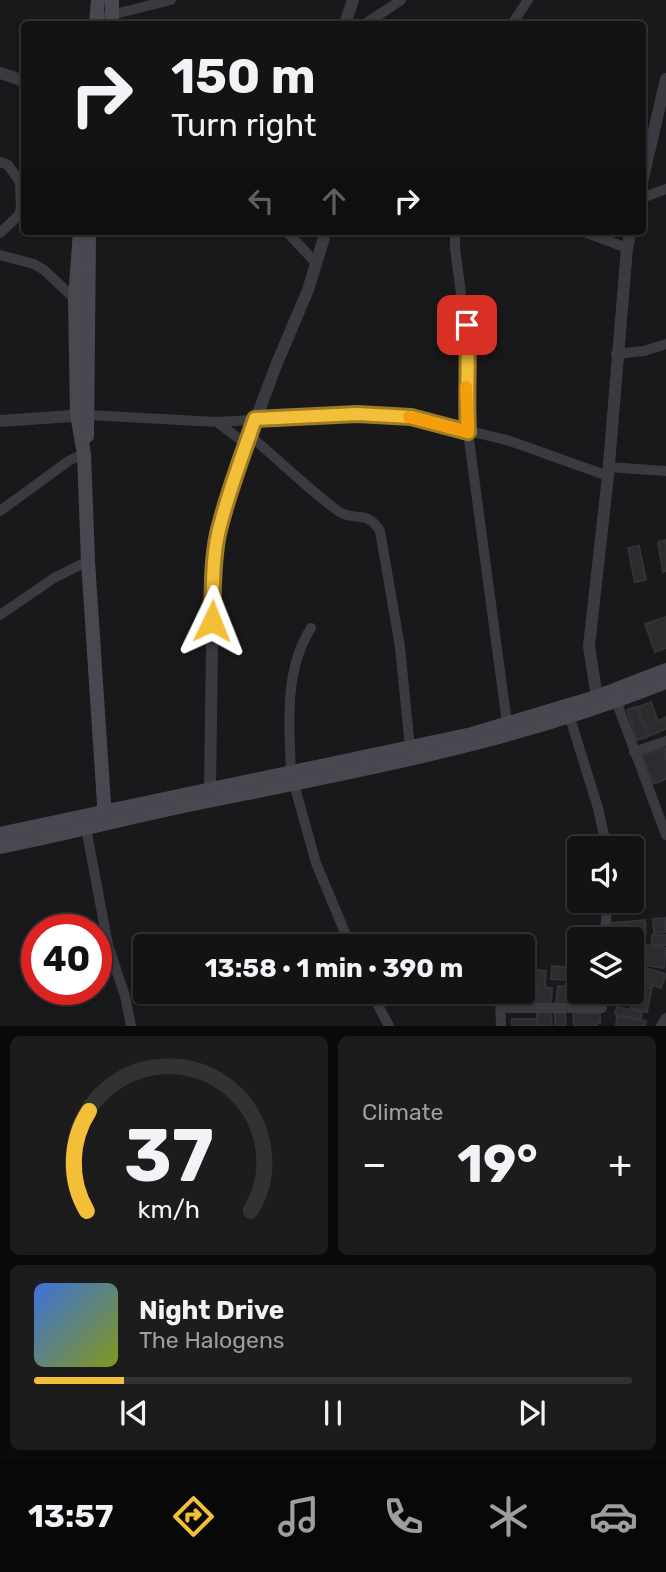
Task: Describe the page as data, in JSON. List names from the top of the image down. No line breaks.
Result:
{"page":{"turn":["150 m","Turn right"],"limit":"40","trip":"13:58 · 1 min · 390 m","tile":"Climate","heat":["−","19°","+"],"song":["Night Drive","The Halogens"],"tabs":"13:57","gauge":["37","km/h"]}}
